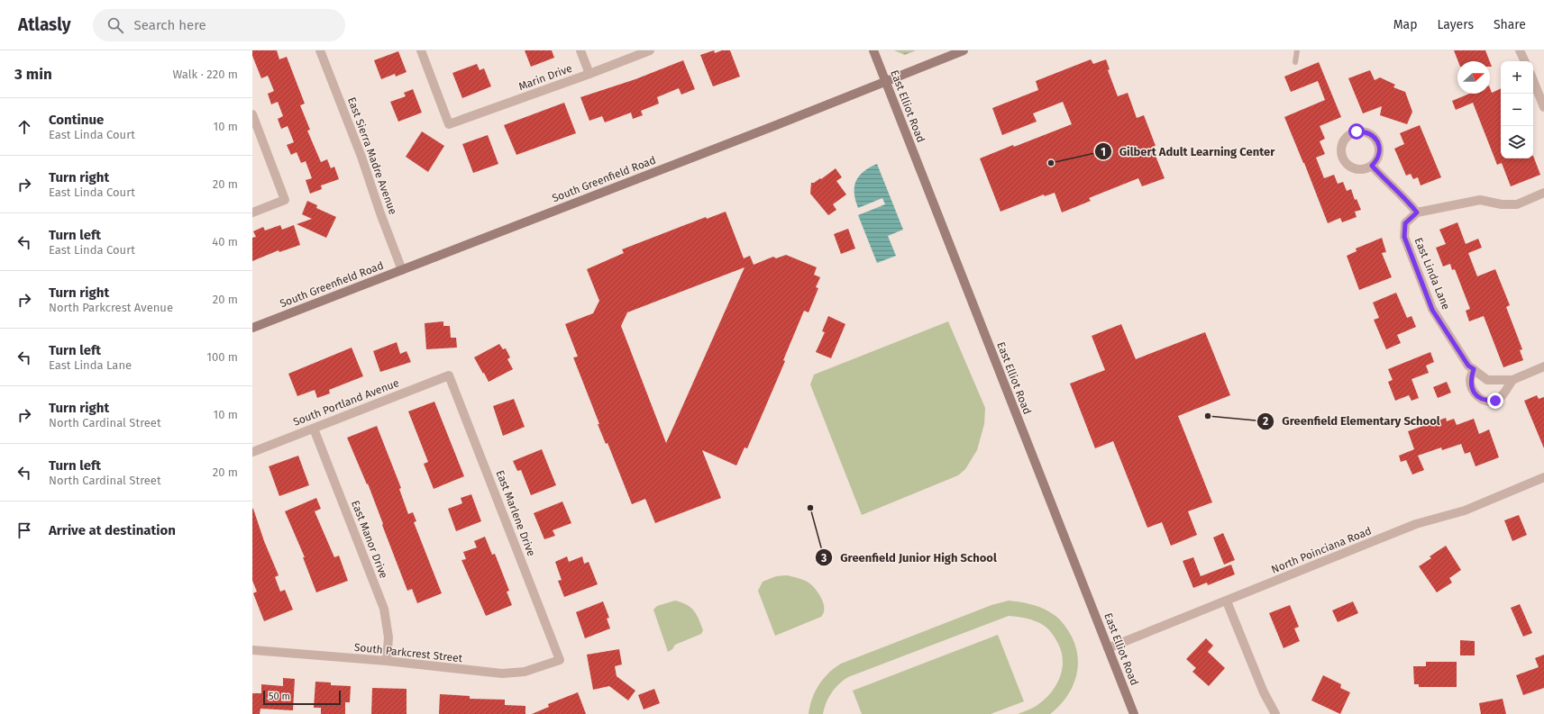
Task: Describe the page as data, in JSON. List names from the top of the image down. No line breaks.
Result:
{"streets":{"main road":["East Elliot Road","South Greenfield Road"],"street":["Marin Drive","East Sierra Madre Avenue","East Linda Lane","South Portland Avenue","East Marlene Drive","East Manor Drive","North Poinciana Road","South Parkcrest Street"]},"crossings":[["East Elliot Road","South Greenfield Road"],["East Elliot Road","North Poinciana Road"],["East Sierra Madre Avenue","South Greenfield Road"],["South Portland Avenue","East Marlene Drive"],["South Portland Avenue","East Manor Drive"],["East Marlene Drive","South Parkcrest Street"],["East Manor Drive","South Parkcrest Street"]],"places":["Gilbert Adult Learning Center","Greenfield Elementary School","Greenfield Junior High School"],"scale_bar":"50 m","north":"right","page":{"header":"Atlasly","search":"Search here","nav":["Map","Layers","Share"],"heading":["3 min","Walk · 220 m"],"map_buttons":["+","−"],"list":[["Continue","East Linda Court","10 m"],["Turn right","East Linda Court","20 m"],["Turn left","East Linda Court","40 m"],["Turn right","North Parkcrest Avenue","20 m"],["Turn left","East Linda Lane","100 m"],["Turn right","North Cardinal Street","10 m"],["Turn left","North Cardinal Street","20 m"],"Arrive at destination"],"scale":"50 m"}}
